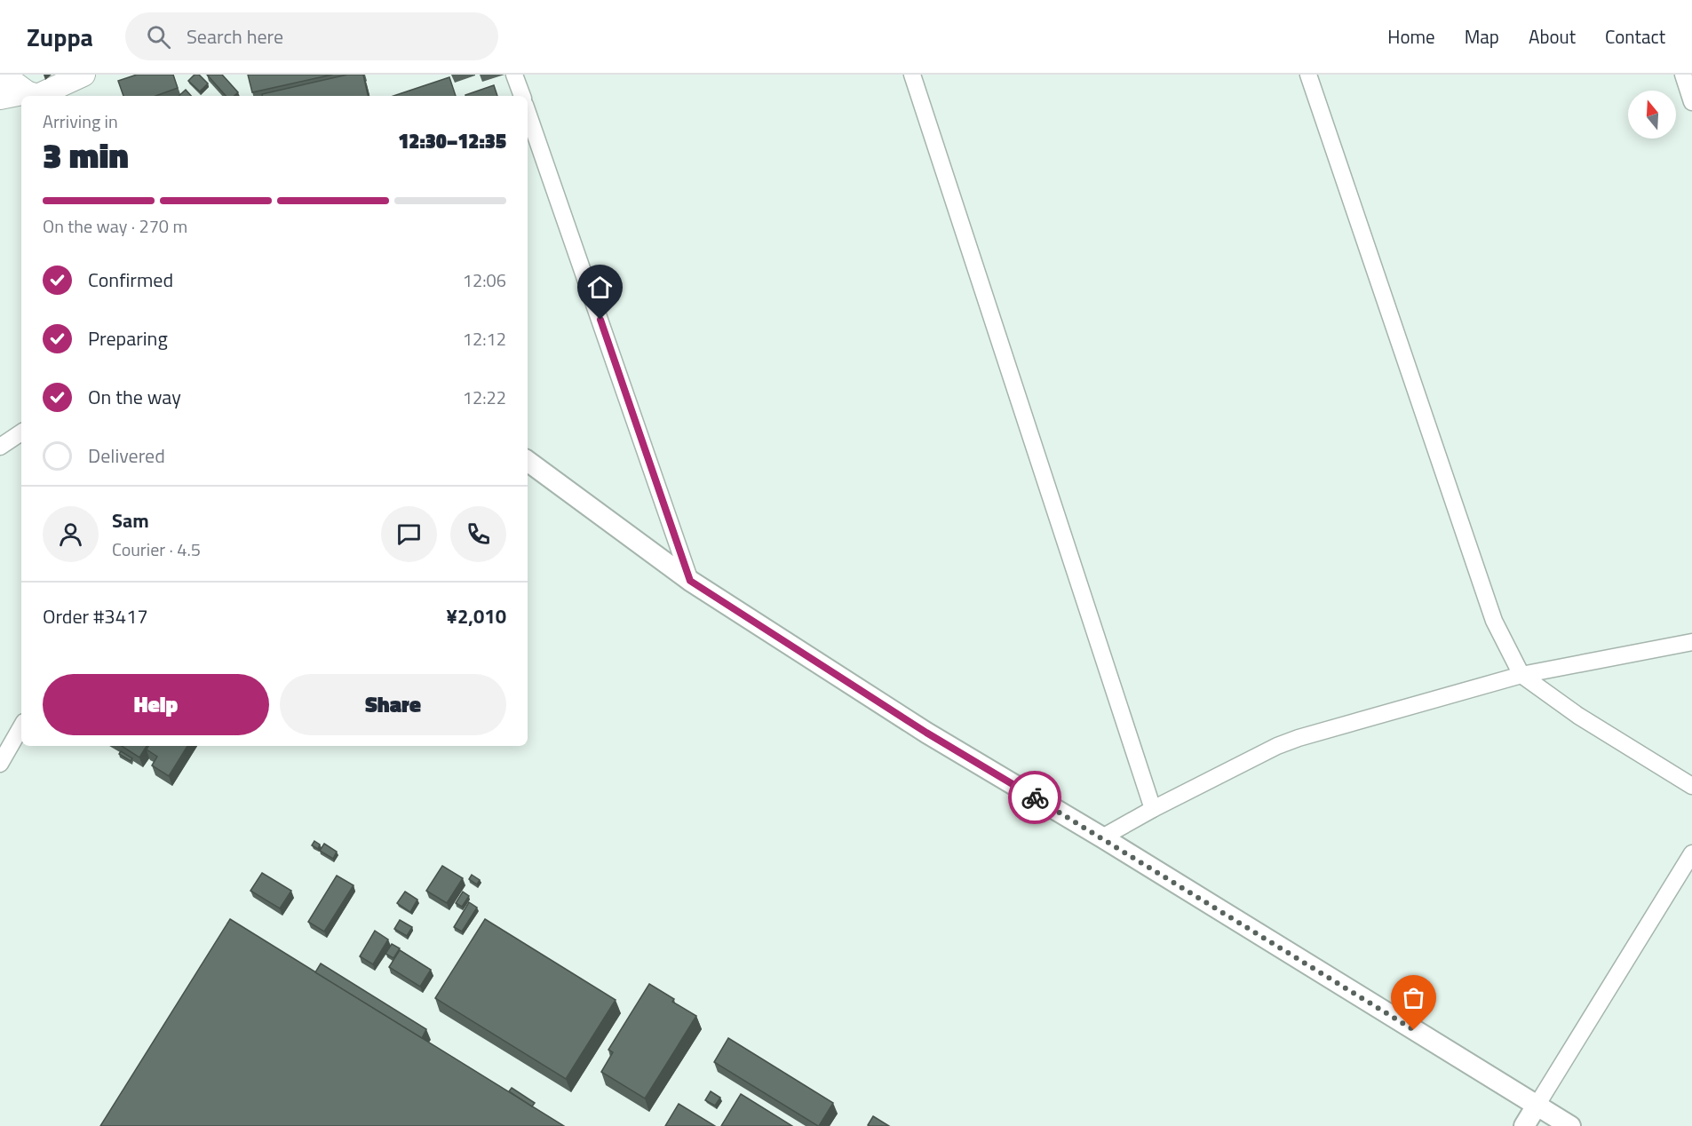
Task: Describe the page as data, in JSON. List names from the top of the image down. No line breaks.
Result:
{"north":"top","page":{"header":"Zuppa","search":"Search here","nav":["Home","Map","About","Contact"],"heading":["3 min","Arriving in","12:30–12:35"],"panel":["Sam","Courier · 4.5","Order #3417","¥2,010"],"bar":"On the way · 270 m","list":[["Confirmed","12:06"],["Preparing","12:12"],["On the way","12:22"],"Delivered"],"buttons":["Help","Share"]}}
